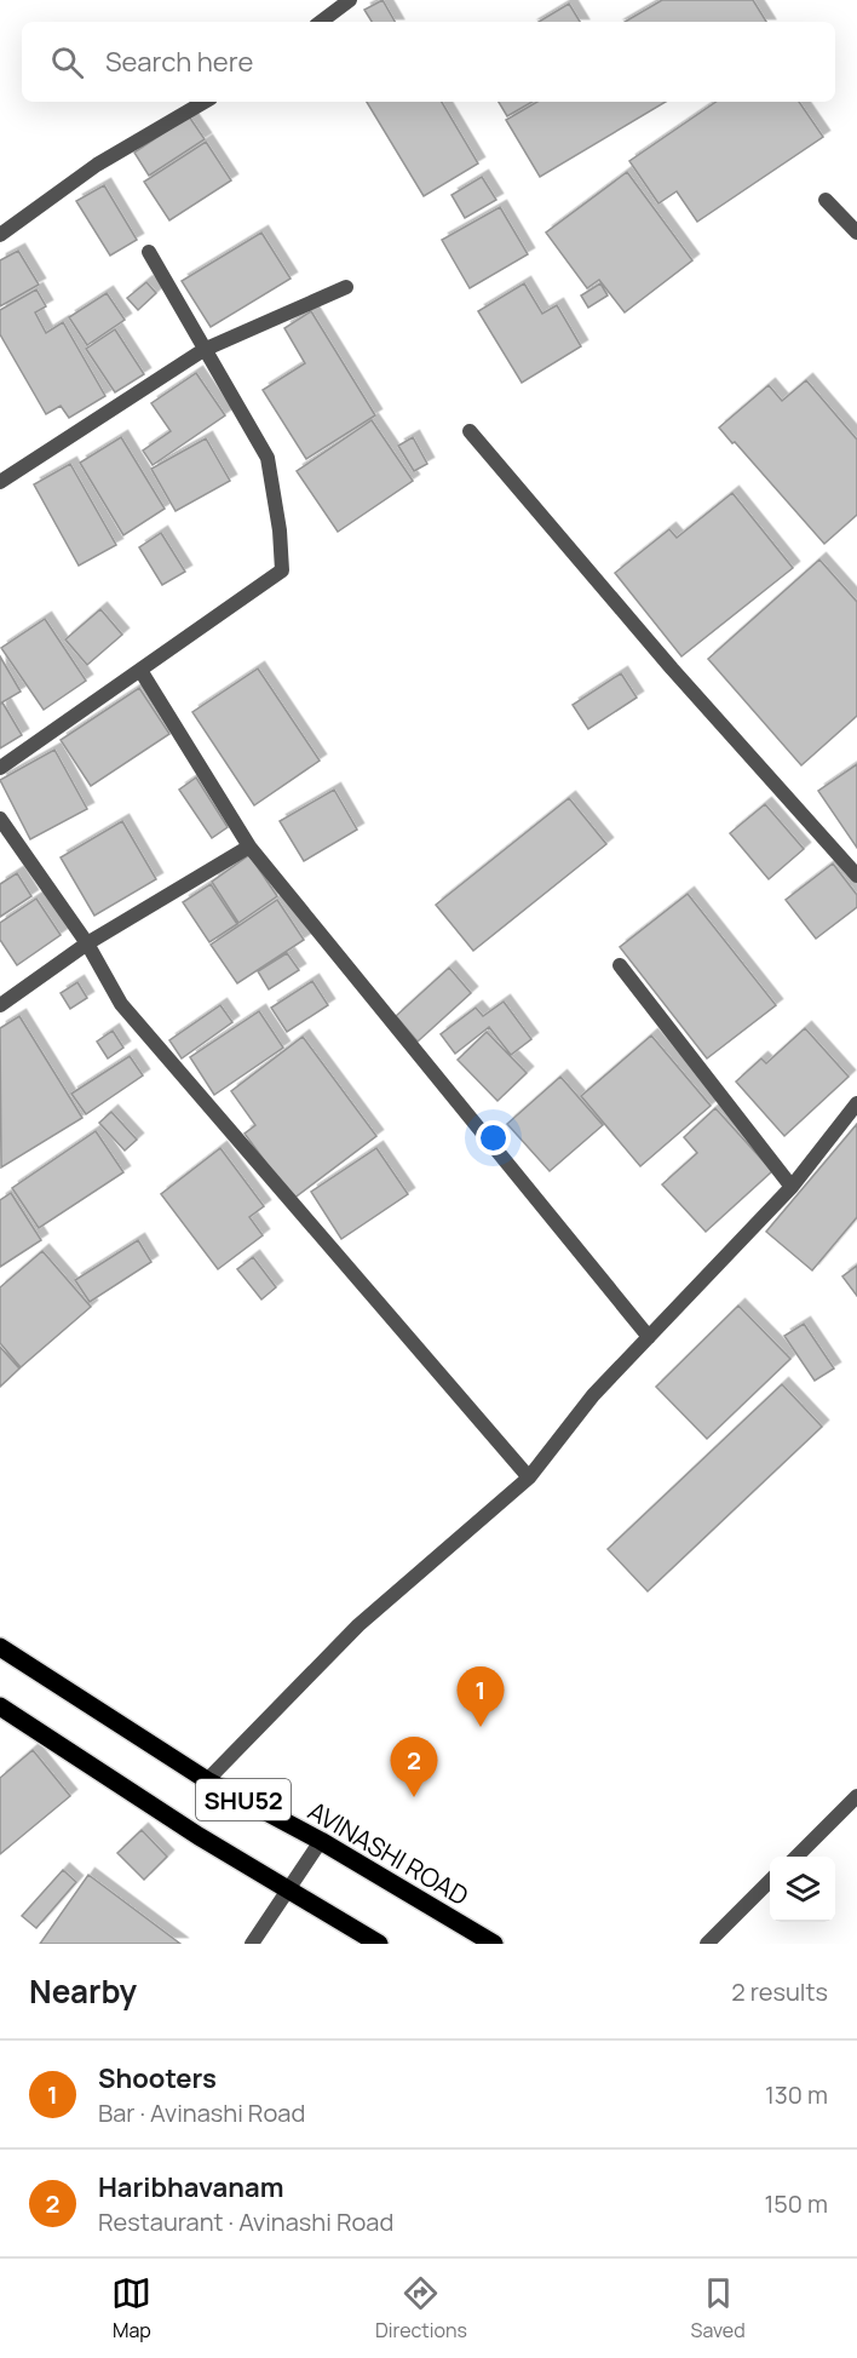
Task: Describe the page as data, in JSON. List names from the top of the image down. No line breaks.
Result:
{"streets":{"main road":["SHU52","AVINASHI ROAD"]},"page":{"search":"Search here","pins":["1","2"],"heading":["Nearby","2 results"],"list":[{"mark":"1","name":"Shooters","note":"Bar · Avinashi Road","value":"130 m"},{"mark":"2","name":"Haribhavanam","note":"Restaurant · Avinashi Road","value":"150 m"}],"nav":["Map","Directions","Saved"]}}
